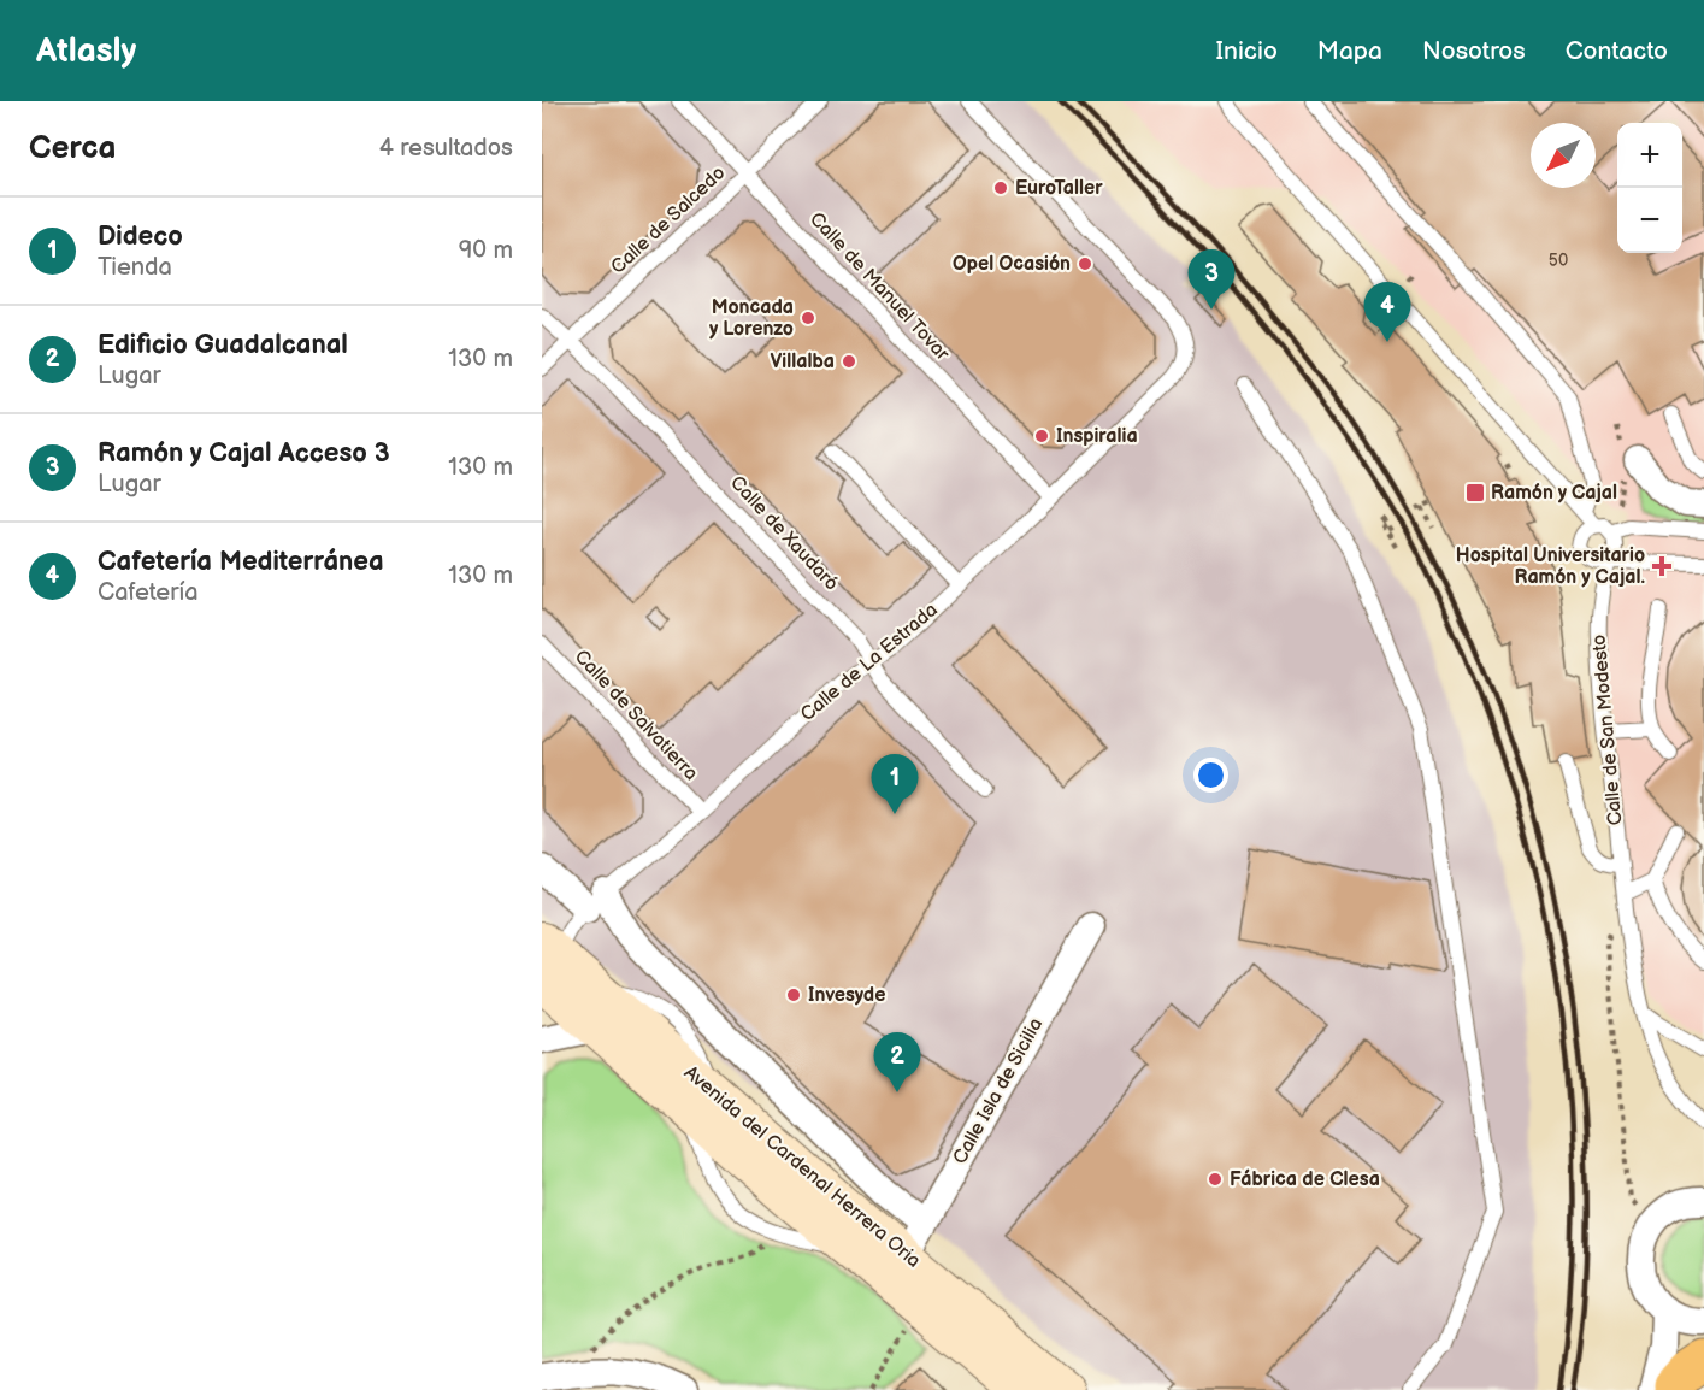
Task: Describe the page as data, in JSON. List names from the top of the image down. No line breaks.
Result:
{"streets":{"main road":["Avenida del Cardenal Herrera Oria"],"street":["Calle Isla de Sicilia"],"lane":["Calle de Salcedo","Calle de Manuel Tovar","Calle de Xaudaró","Calle de La Estrada","Calle de Salvatierra","Calle de San Modesto"]},"crossings":[["Calle de Salcedo","Calle de Manuel Tovar"],["Calle de Salcedo","Calle de Xaudaró"],["Calle de Manuel Tovar","Calle de La Estrada"],["Calle de Xaudaró","Calle de La Estrada"],["Calle de La Estrada","Calle de Salvatierra"],["Calle de La Estrada","Avenida del Cardenal Herrera Oria"],["Calle Isla de Sicilia","Avenida del Cardenal Herrera Oria"]],"places":{"other":["EuroTaller","Opel Ocasión","Moncada y Lorenzo","Villalba","Inspiralia","Invesyde","Fábrica de Clesa"],"transit":["Ramón y Cajal"],"health":["Hospital Universitario Ramón y Cajal."]},"house_numbers":["50"],"north":"bottom left","page":{"header":"Atlasly","nav":["Inicio","Mapa","Nosotros","Contacto"],"heading":["Cerca","4 resultados"],"map_buttons":["+","−"],"list":[{"mark":"1","name":"Dideco","note":"Tienda","value":"90 m"},{"mark":"2","name":"Edificio Guadalcanal","note":"Lugar","value":"130 m"},{"mark":"3","name":"Ramón y Cajal Acceso 3","note":"Lugar","value":"130 m"},{"mark":"4","name":"Cafetería Mediterránea","note":"Cafetería","value":"130 m"}],"pins":["3","4","1","2"]}}
